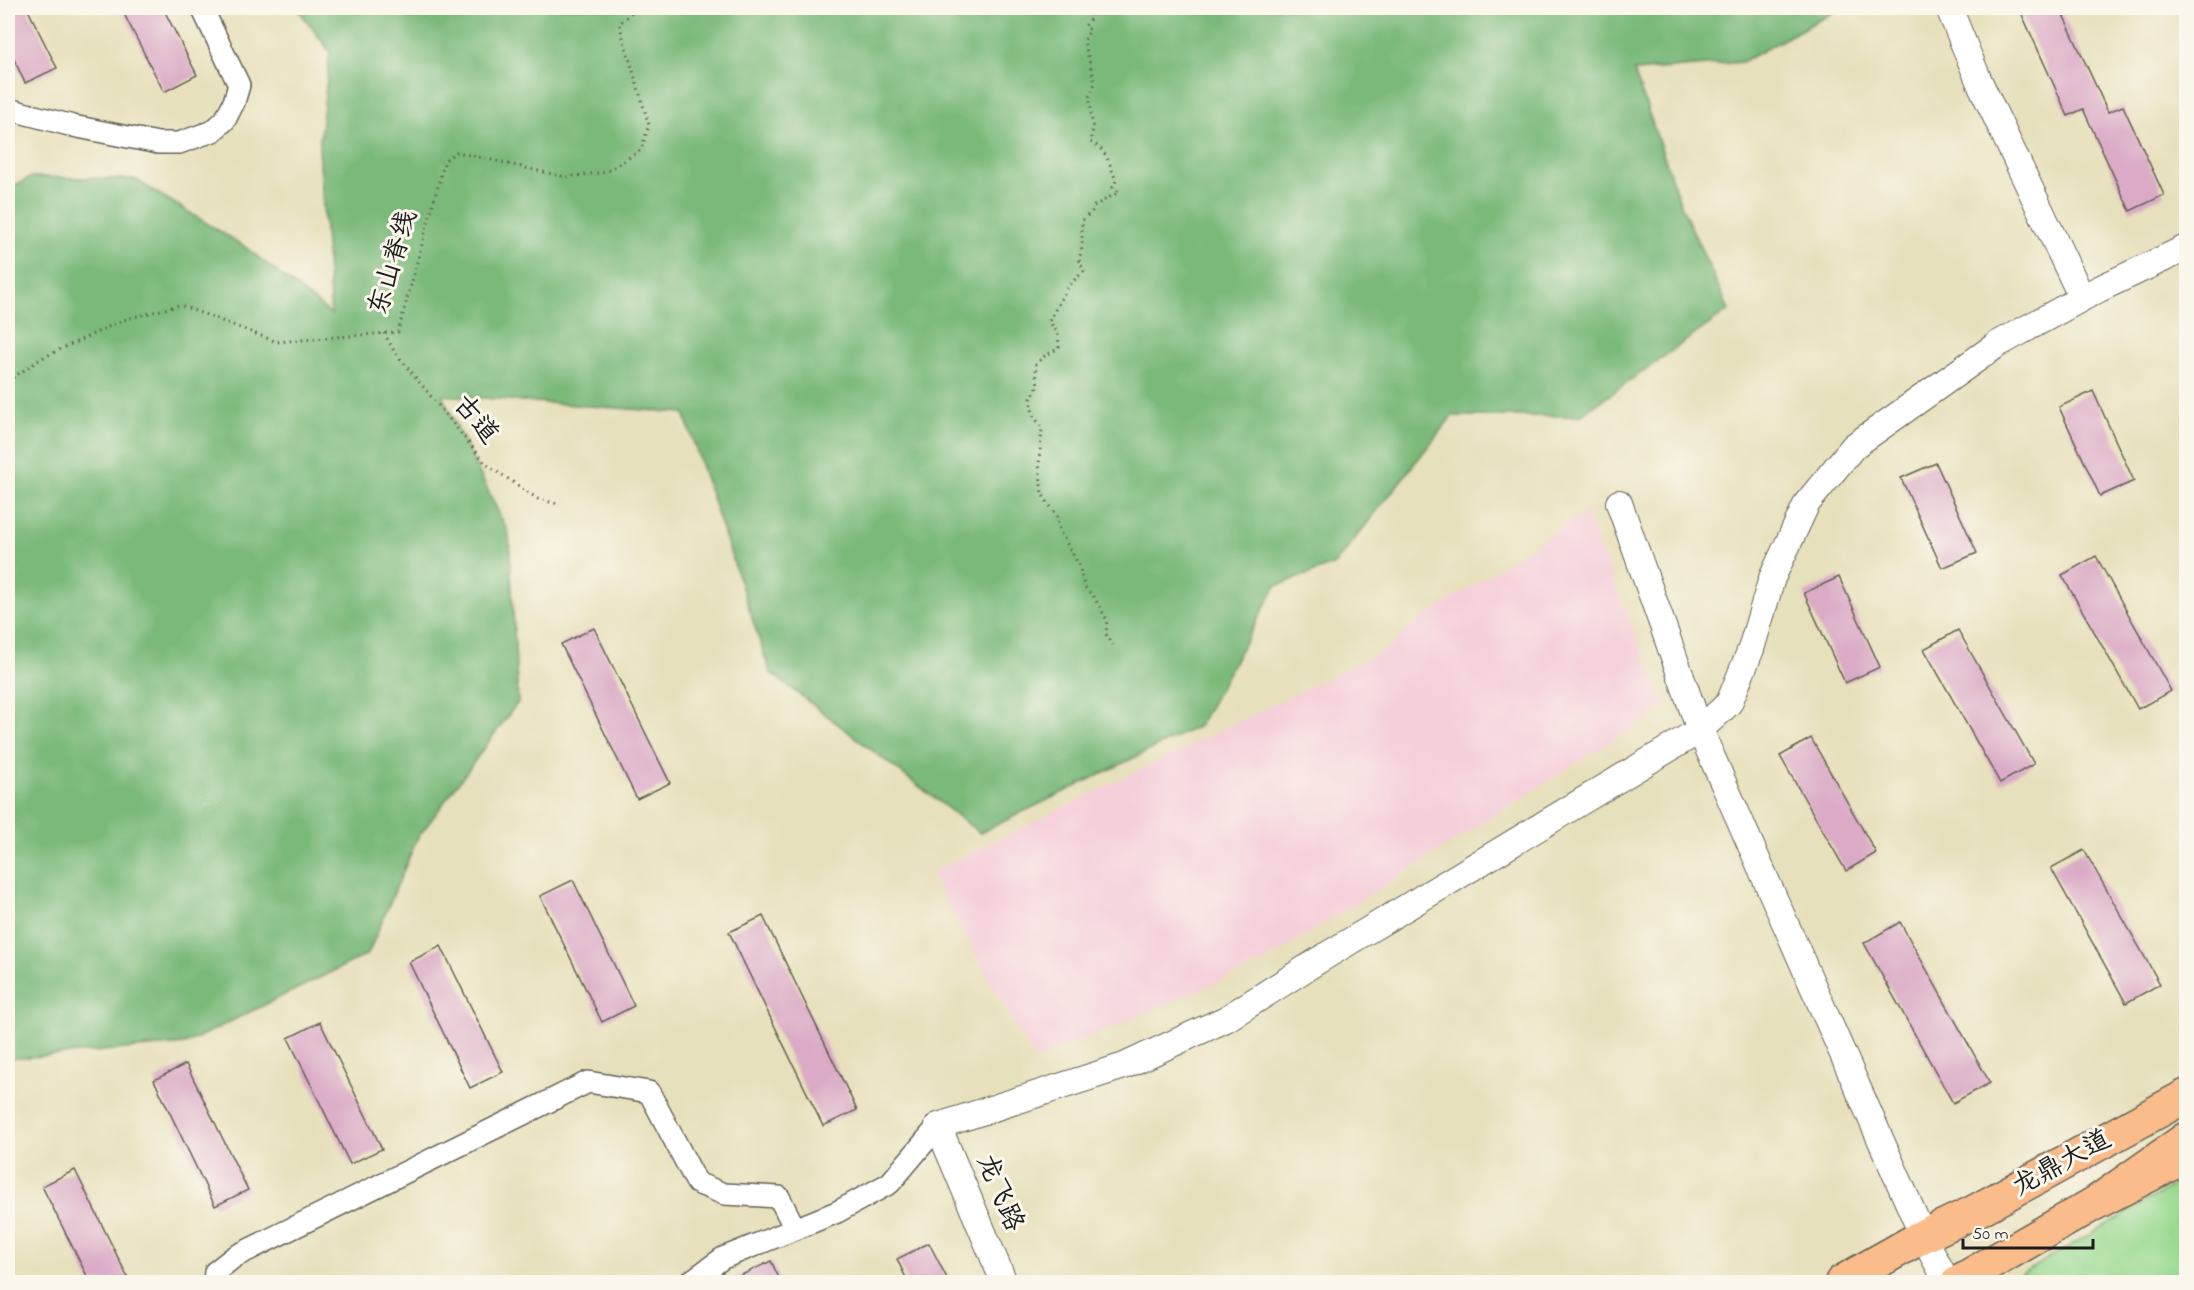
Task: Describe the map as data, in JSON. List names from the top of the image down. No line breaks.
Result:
{"streets":{"main road":["龙鼎大道"],"street":["龙飞路"],"path":["东山脊线","古道"]},"crossings":[["东山脊线","古道"]],"scale_bar":"50 m"}
